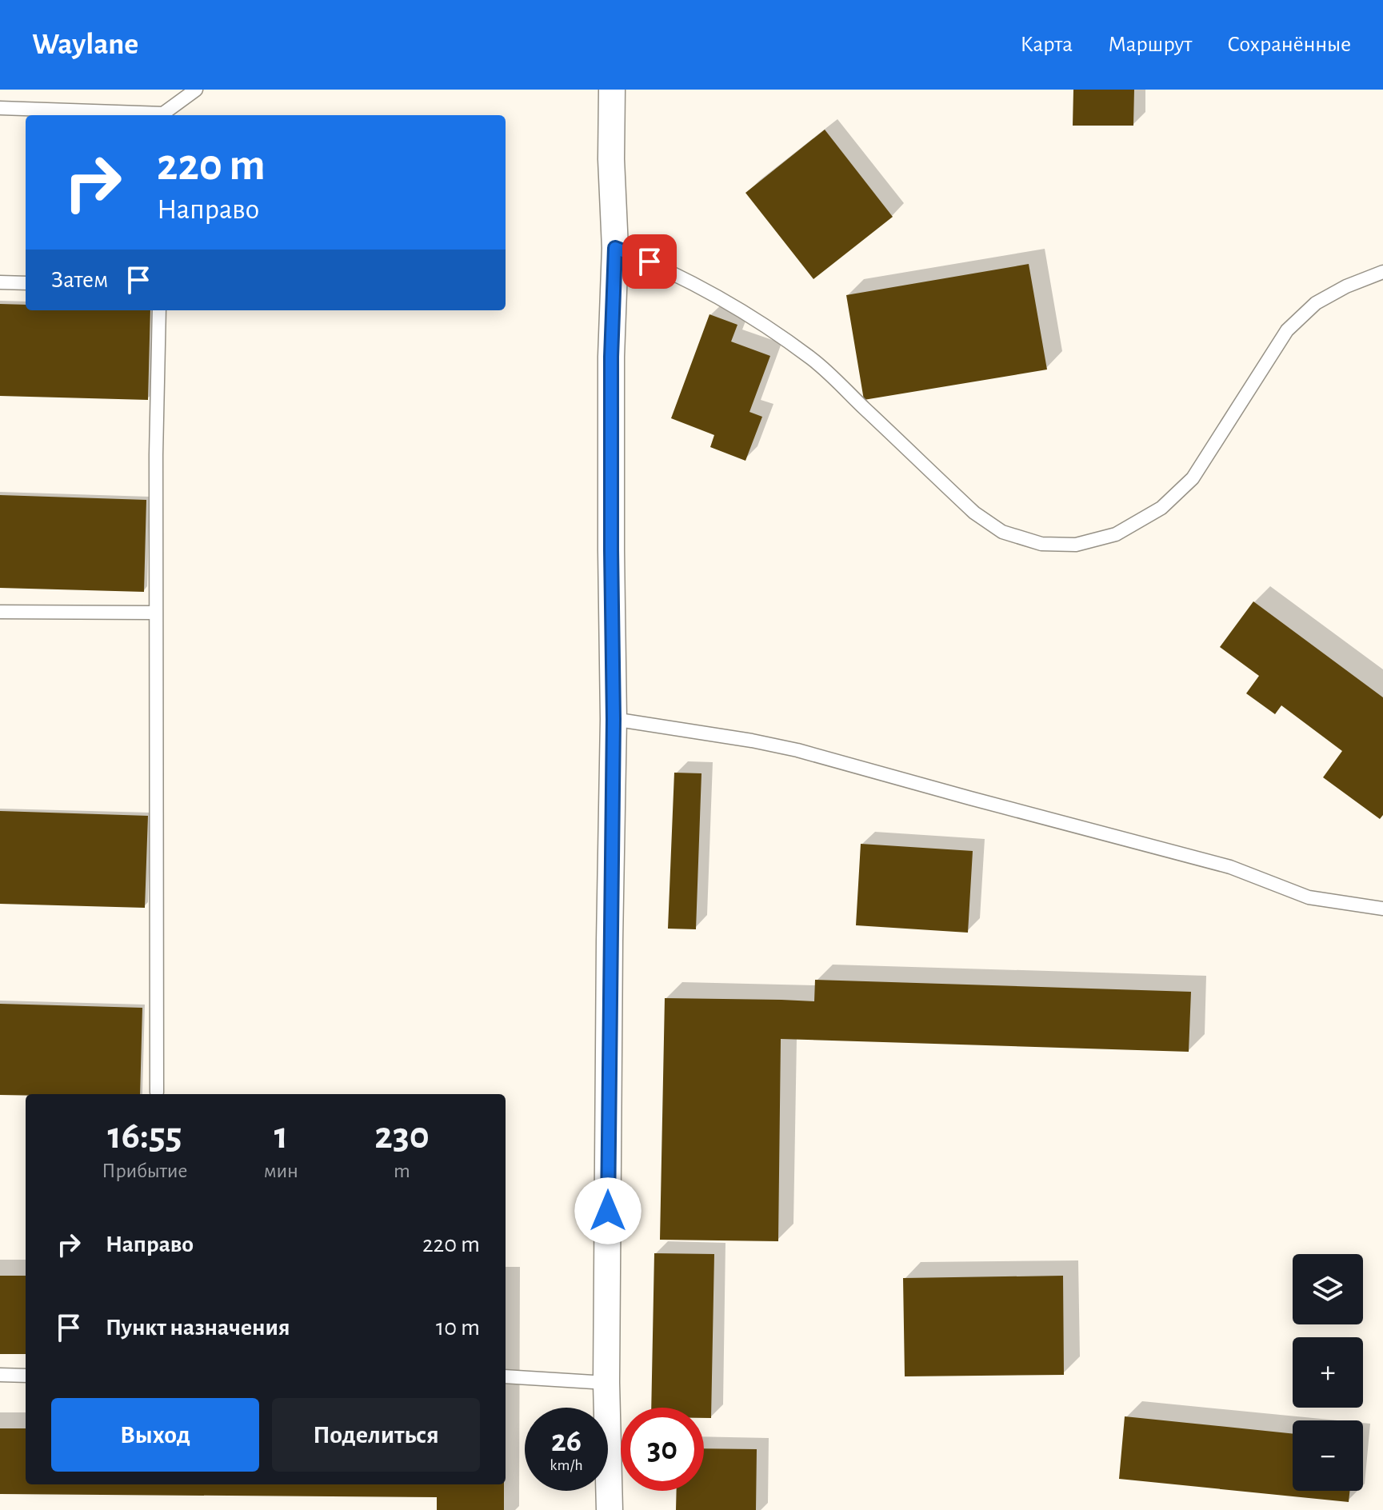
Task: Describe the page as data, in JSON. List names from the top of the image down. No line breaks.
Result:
{"page":{"header":"Waylane","nav":["Карта","Маршрут","Сохранённые"],"turn":["220 m","Направо"],"then":"Затем","eta":["16:55","Прибытие","1","мин","230","m"],"list":[{"name":"Направо","value":"220 m"},{"name":"Пункт назначения","value":"10 m"}],"map_buttons":["+","−"],"buttons":["Выход","Поделиться"],"speed":"26 km/h","limit":"30"}}
